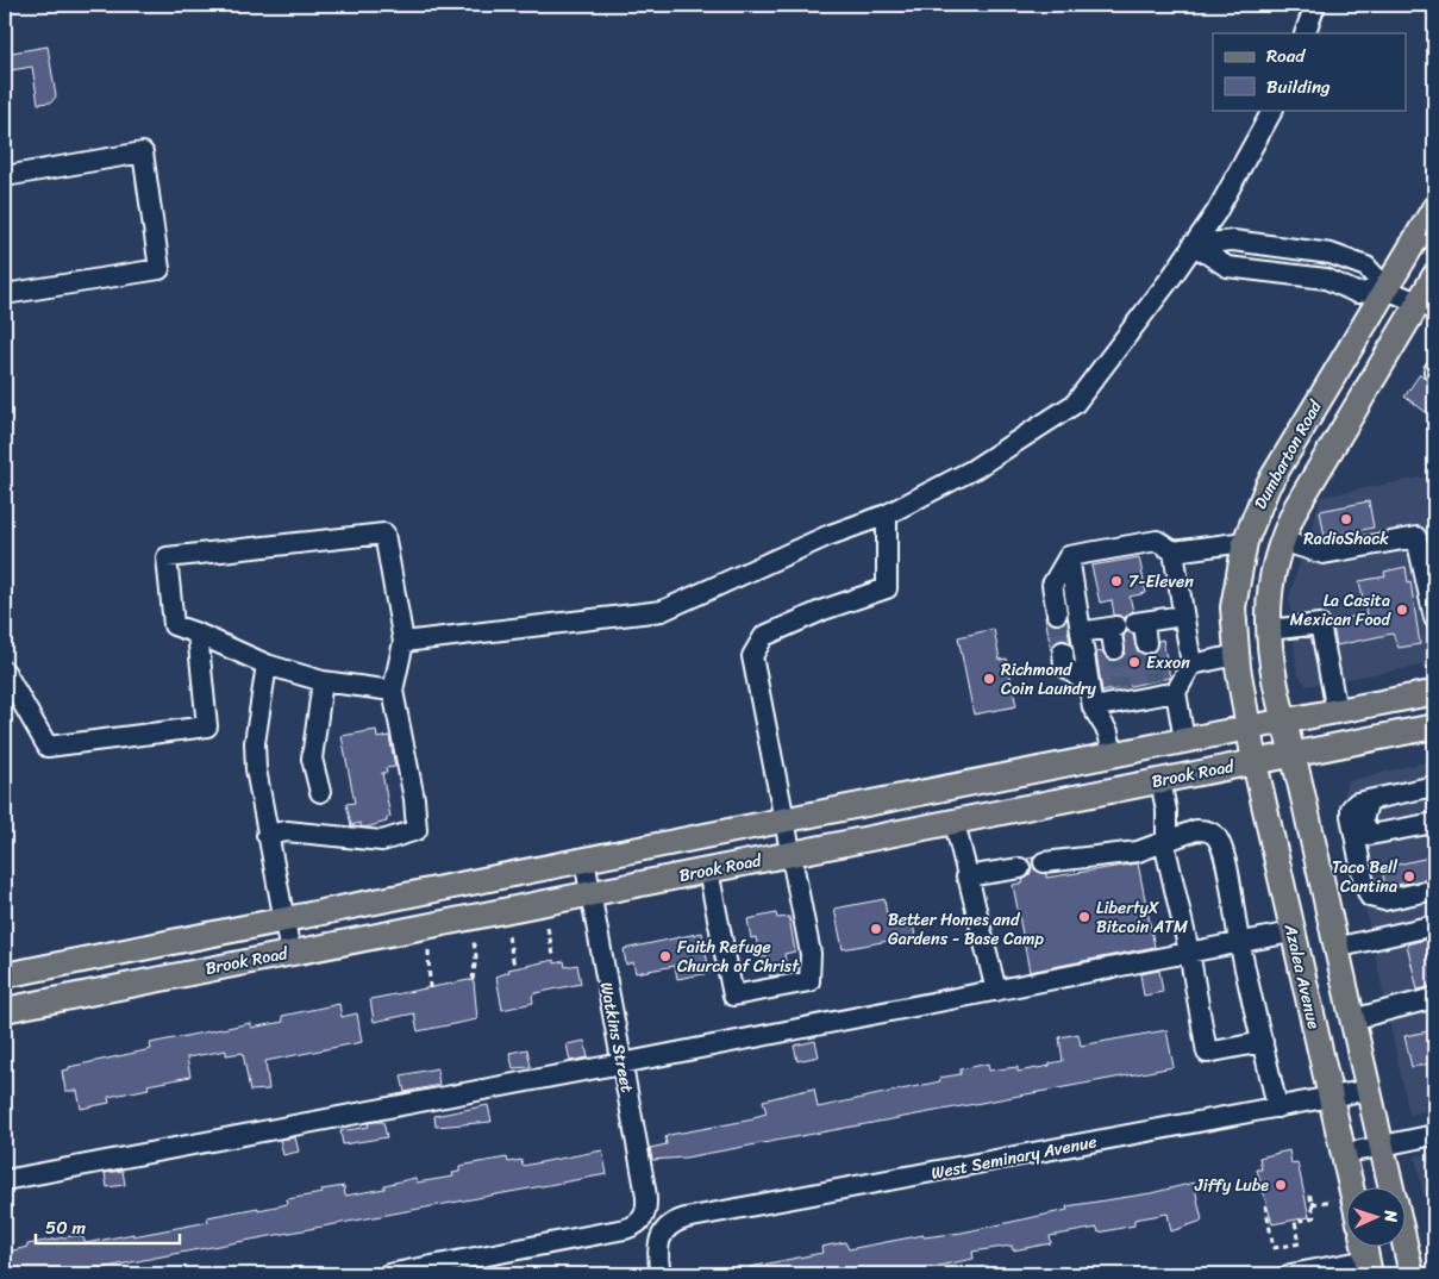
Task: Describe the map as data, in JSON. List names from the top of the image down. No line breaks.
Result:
{"streets":{"main road":["Dumbarton Road","Brook Road","Azalea Avenue"],"street":["Watkins Street","West Seminary Avenue"]},"crossings":[["Dumbarton Road","Brook Road"],["Dumbarton Road","Azalea Avenue"],["Brook Road","Azalea Avenue"],["Brook Road","Watkins Street"],["Azalea Avenue","West Seminary Avenue"]],"places":["RadioShack","7-Eleven","La Casita Mexican Food","Exxon","Richmond Coin Laundry","Taco Bell Cantina","LibertyX Bitcoin ATM","Better Homes and Gardens - Base Camp","Faith Refuge Church of Christ","Jiffy Lube"],"legend":["Road","Building"],"scale_bar":"50 m","north":"right"}
